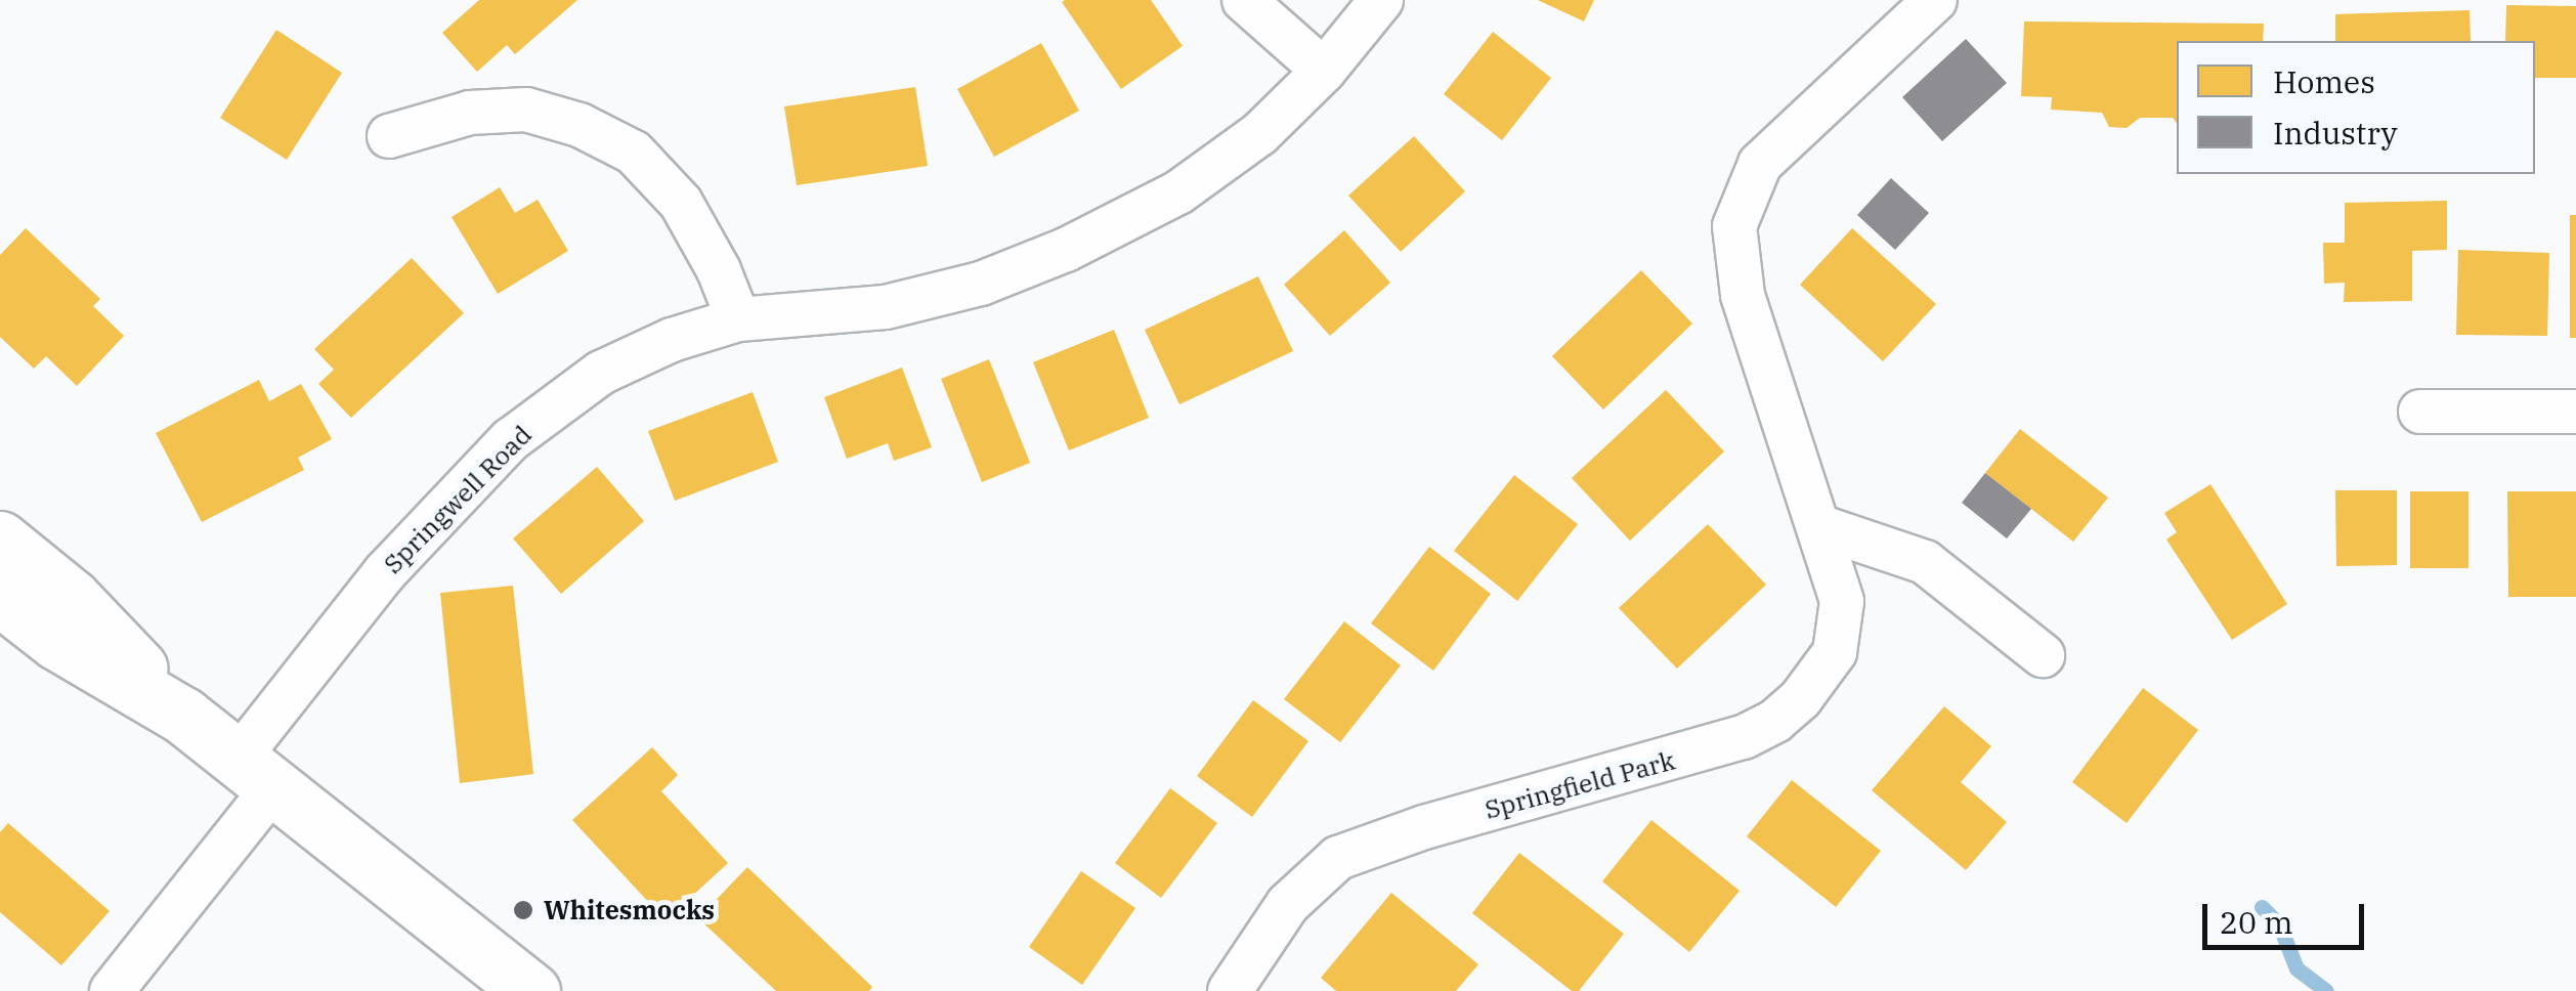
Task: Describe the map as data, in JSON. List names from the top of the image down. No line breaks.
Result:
{"streets":{"street":["Springwell Road","Springfield Park"]},"places":["Whitesmocks"],"legend":["Homes","Industry"],"scale_bar":"20 m"}
